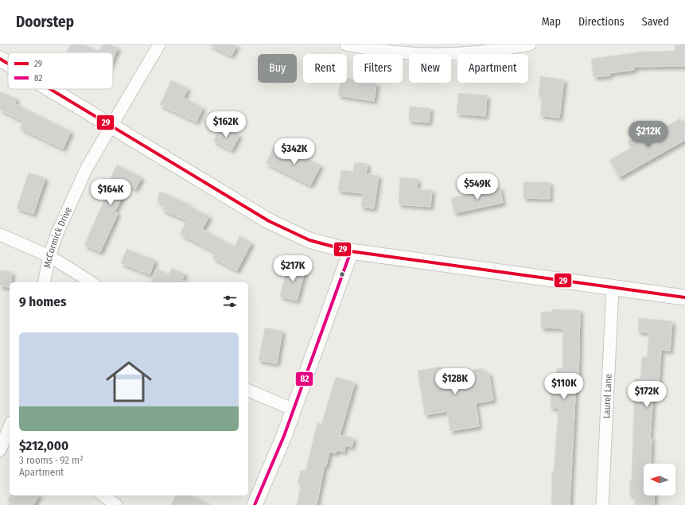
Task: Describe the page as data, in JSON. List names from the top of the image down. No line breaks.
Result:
{"streets":{"street":["McCormick Drive","Laurel Lane"]},"lines":["transit line 29","transit line 82"],"legend":["29","82"],"north":"left","page":{"header":"Doorstep","nav":["Map","Directions","Saved"],"chip":["Buy","Rent","Filters","New","Apartment"],"price":["$162K","$212K","$342K","$549K","$164K","$217K","$128K","$110K","$172K"],"heading":"9 homes","list":[{"name":"$212,000","note":"3 rooms · 92 m² · Apartment"}]}}
